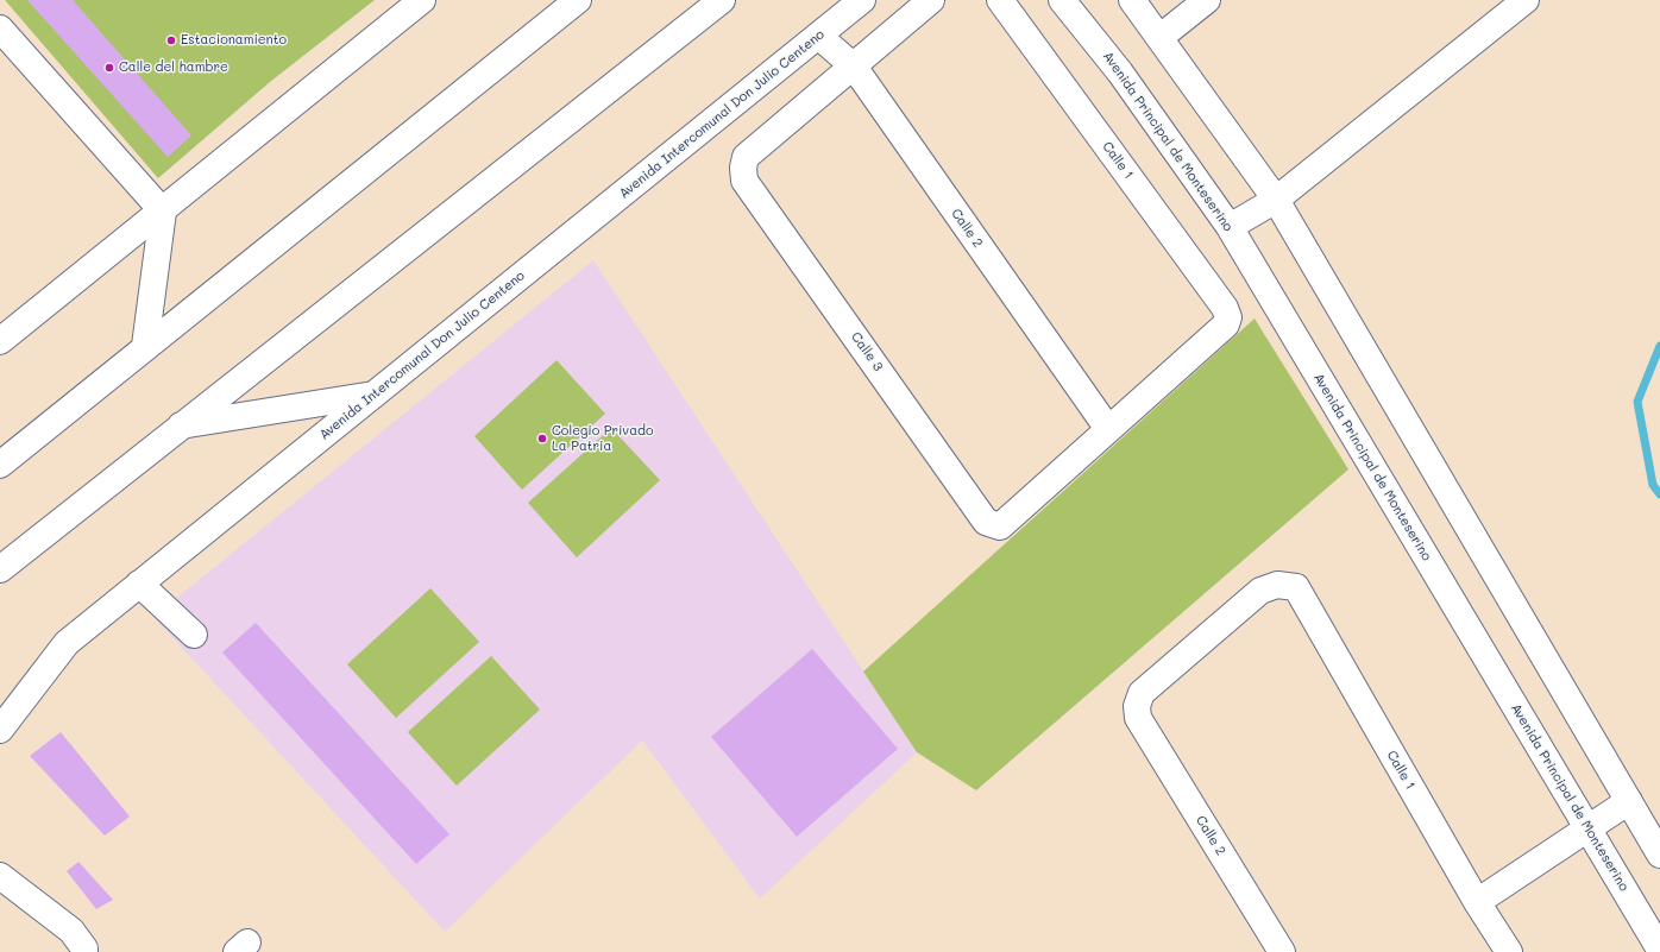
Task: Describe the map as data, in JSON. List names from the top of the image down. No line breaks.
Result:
{"streets":{"street":["Avenida Intercomunal Don Julio Centeno","Avenida Principal de Monteserino","Calle 1","Calle 2","Calle 3"]},"crossings":[["Avenida Intercomunal Don Julio Centeno","Calle 2"],["Calle 1","Calle 2"],["Calle 1","Calle 3"],["Calle 2","Calle 3"]],"places":["Estacionamiento","Calle del hambre","Colegio Privado La Patria"]}
